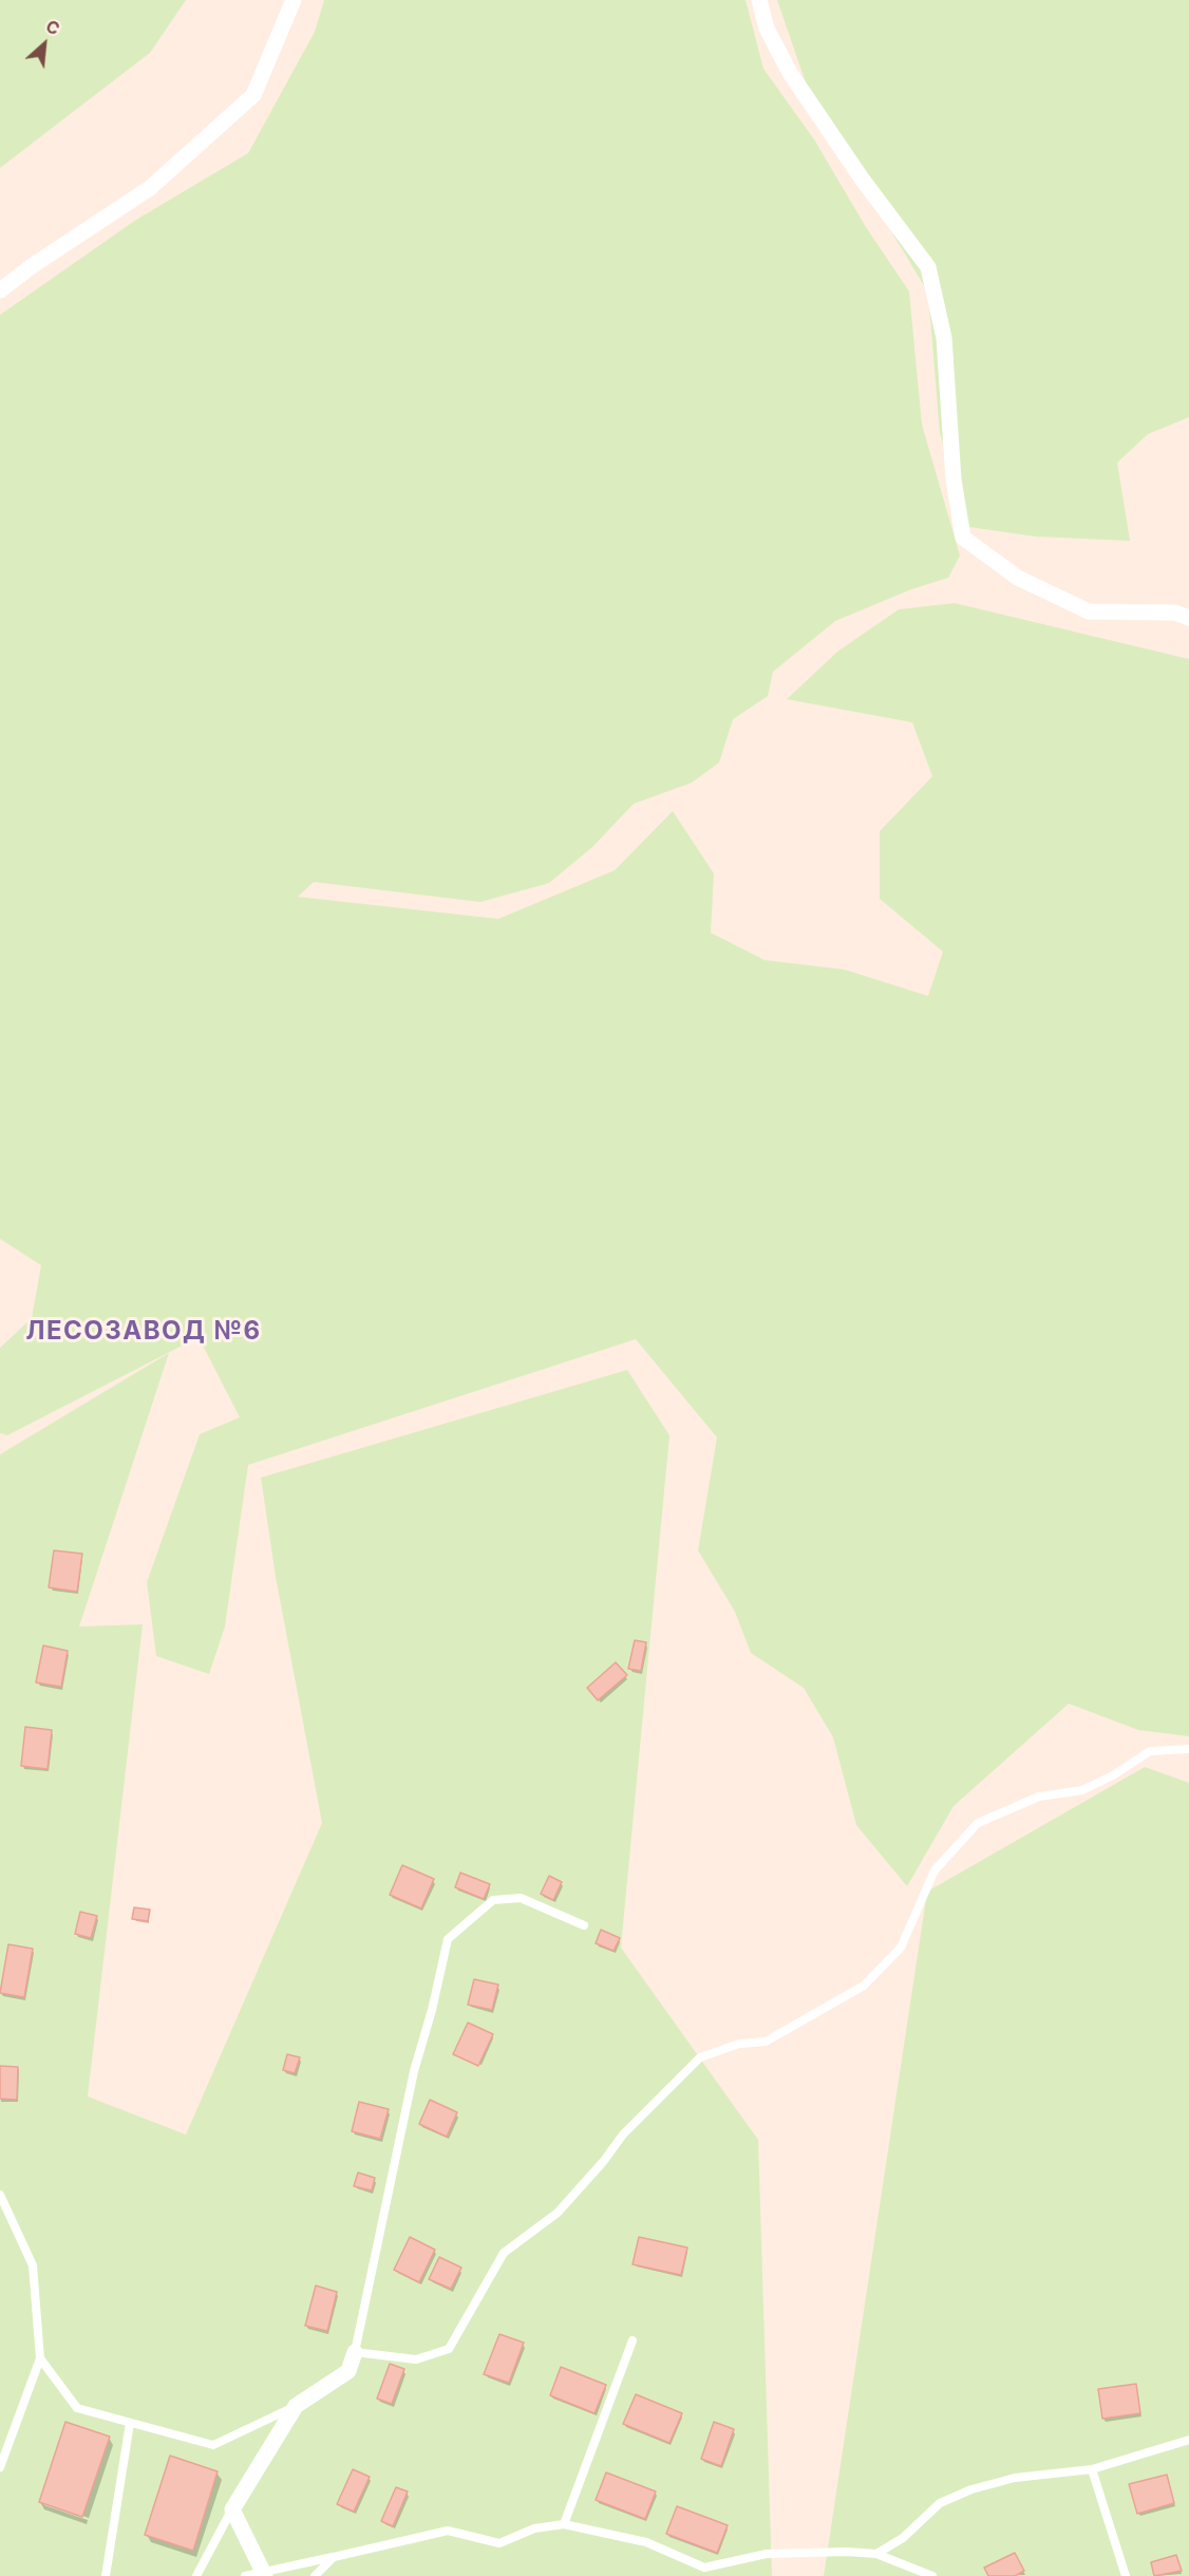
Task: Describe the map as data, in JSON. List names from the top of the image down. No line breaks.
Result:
{"districts":["ЛЕСОЗАВОД №6"],"north":"top right"}
